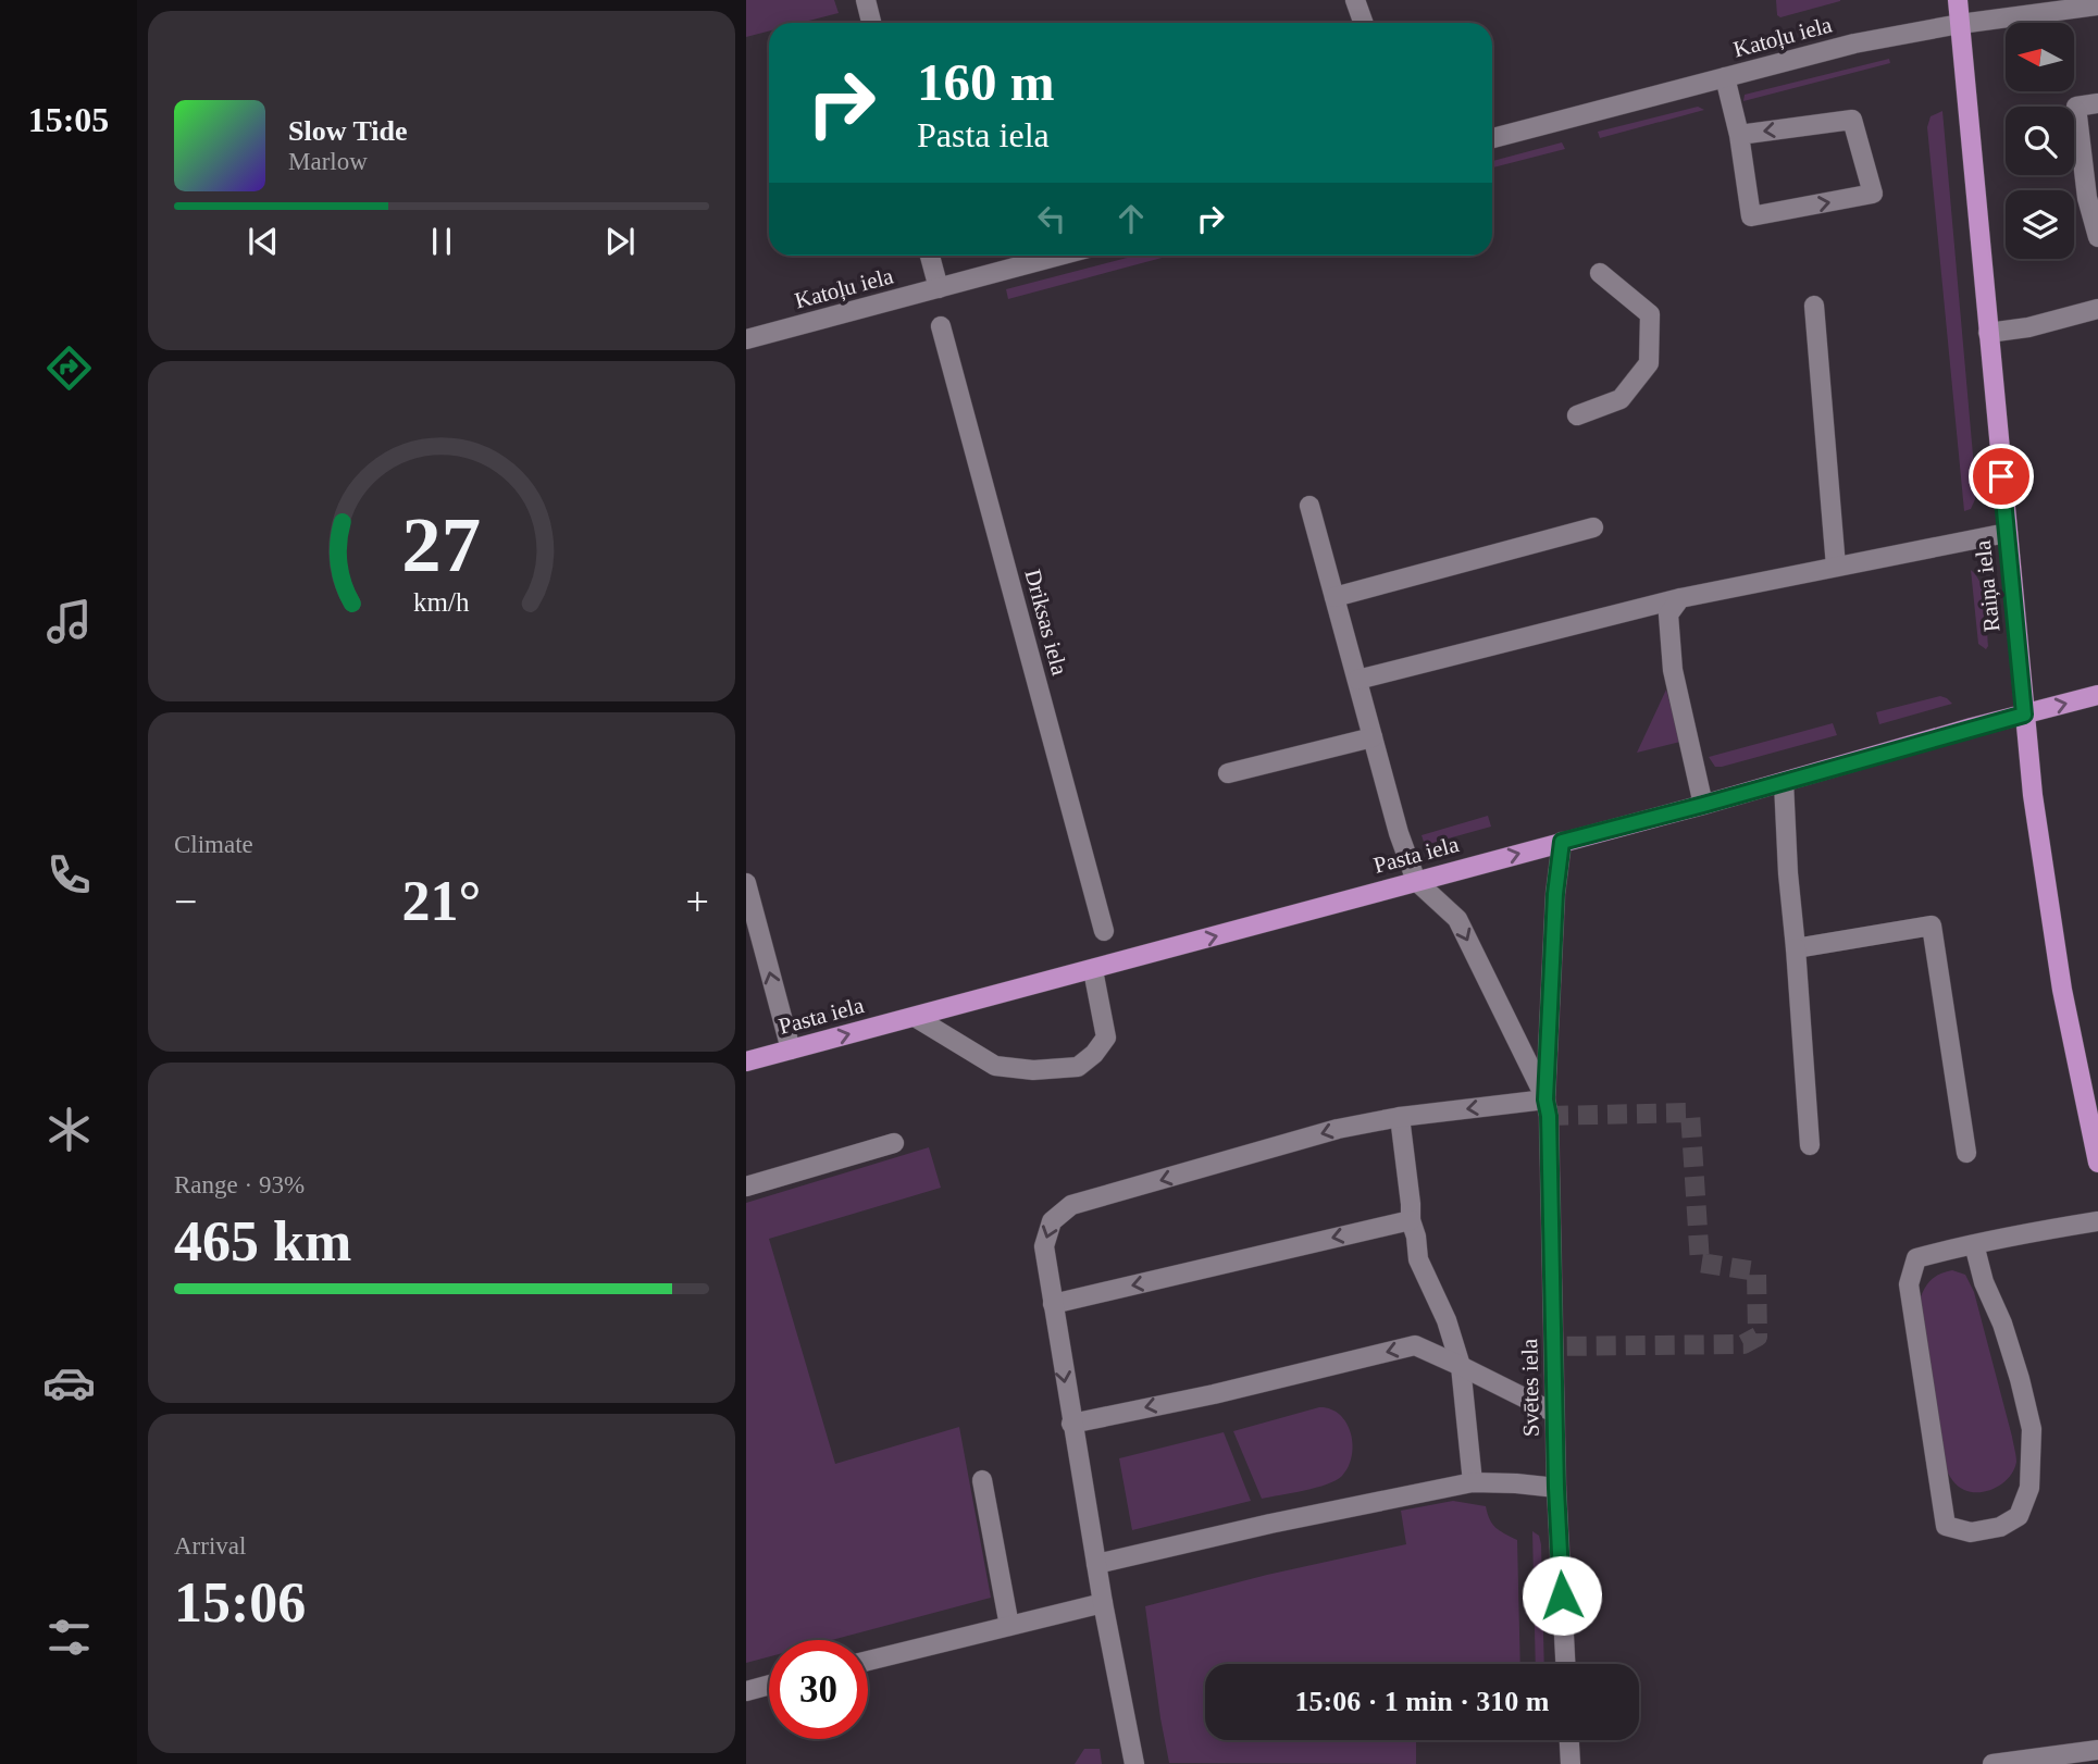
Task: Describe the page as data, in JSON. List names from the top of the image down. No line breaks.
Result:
{"streets":{"main road":["Raiņa iela","Pasta iela"],"street":["Katoļu iela","Driksas iela","Svētes iela"]},"crossings":[["Katoļu iela","Raiņa iela"],["Raiņa iela","Pasta iela"],["Pasta iela","Svētes iela"]],"one_way":["Pasta iela"],"north":"left","page":{"tabs":"15:05","turn":["160 m","Pasta iela"],"song":["Slow Tide","Marlow"],"tile":["Climate",["Range · 93%","465 km"],["Arrival","15:06"]],"heat":["−","21°","+"],"limit":"30","trip":"15:06 · 1 min · 310 m","gauge":["27","km/h"]}}
